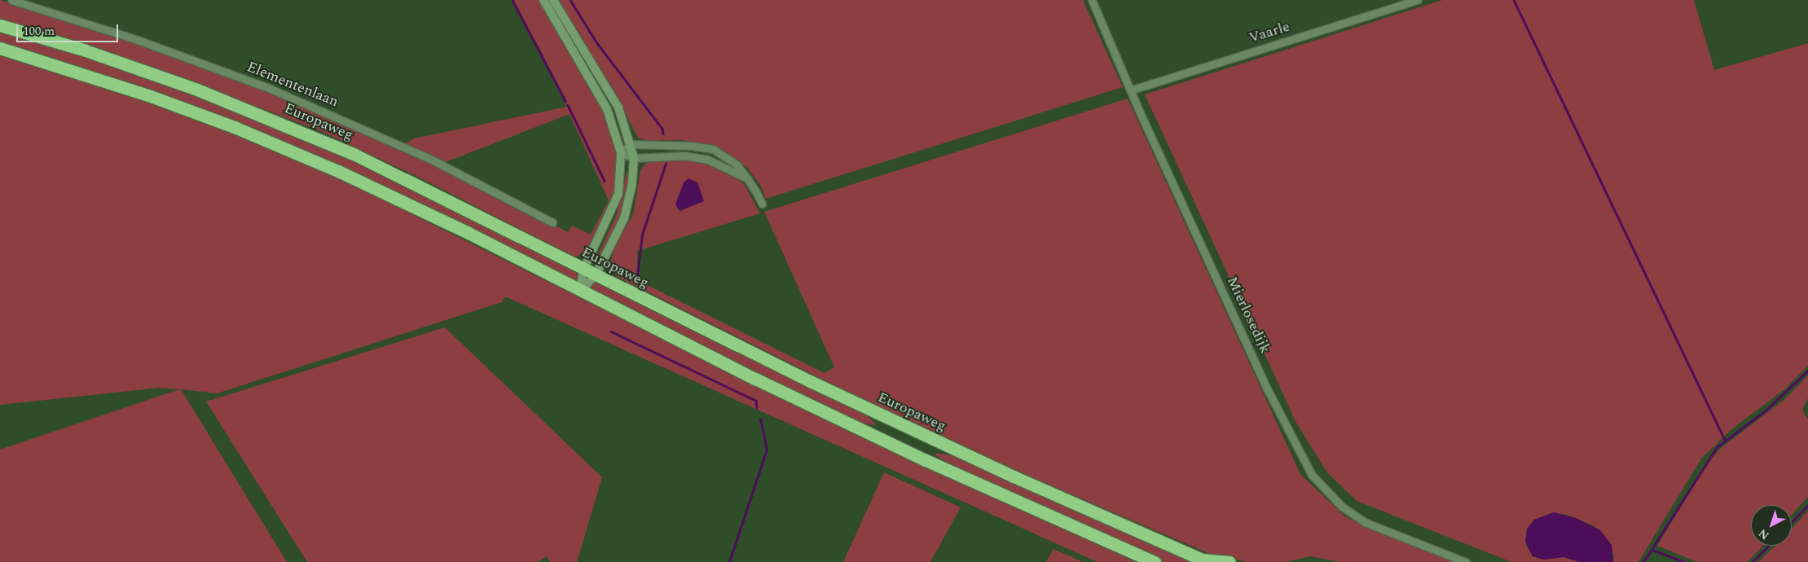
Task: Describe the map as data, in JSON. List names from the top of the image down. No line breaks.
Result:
{"streets":{"highway":["Europaweg"],"street":["Vaarle","Elementenlaan","Mierlosedijk"]},"crossings":[["Vaarle","Mierlosedijk"]],"scale_bar":"100 m","north":"bottom left"}
